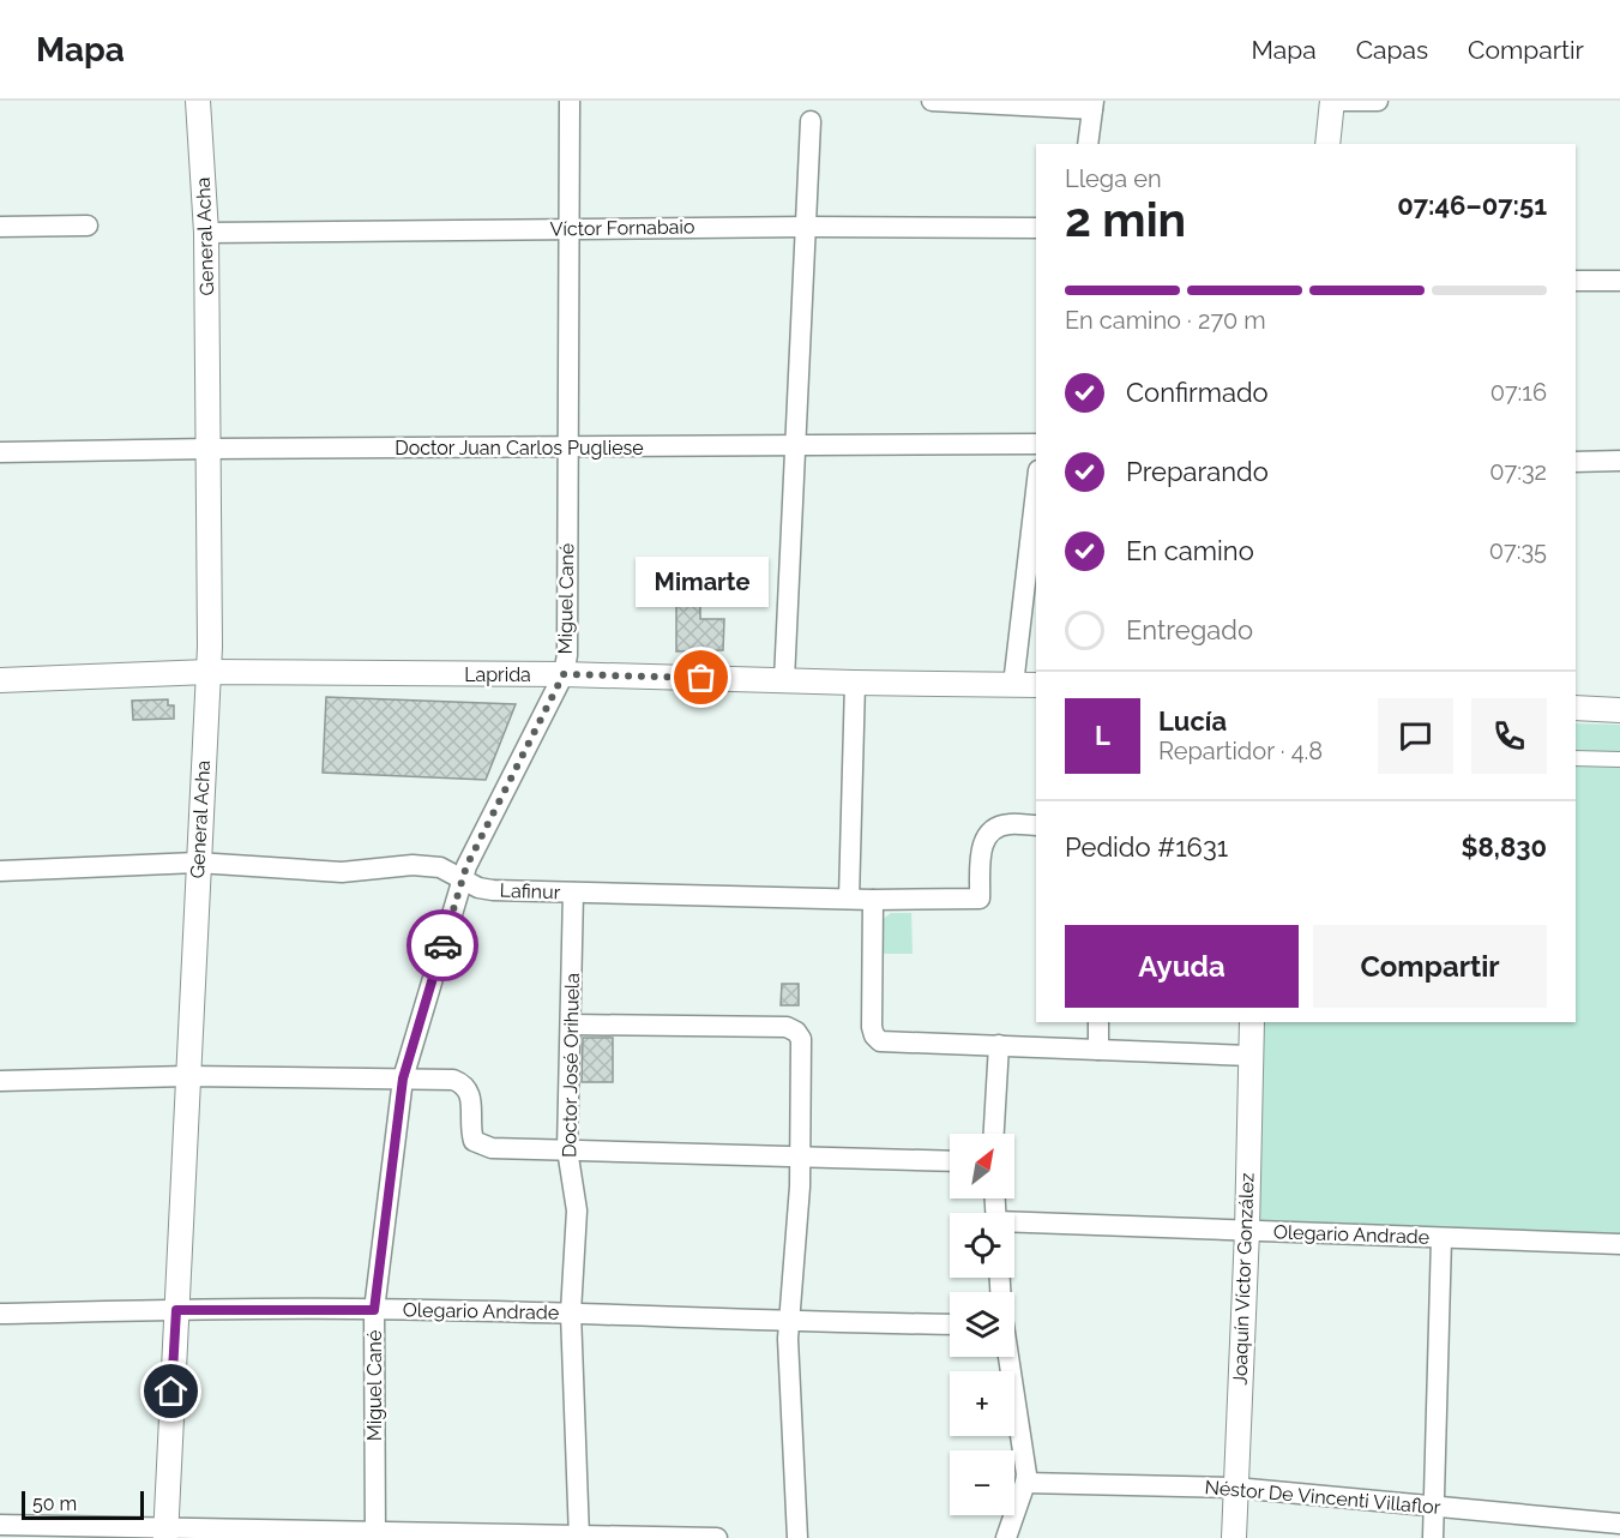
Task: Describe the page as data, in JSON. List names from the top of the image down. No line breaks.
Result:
{"streets":{"street":["Víctor Fornabaio","General Acha","Doctor Juan Carlos Pugliese","Miguel Cané","Laprida","Lafinur","Doctor José Orihuela","Olegario Andrade","Joaquín Víctor González","Néstor De Vincenti Villaflor"]},"crossings":[["Víctor Fornabaio","General Acha"],["Víctor Fornabaio","Miguel Cané"],["General Acha","Doctor Juan Carlos Pugliese"],["General Acha","Laprida"],["General Acha","Lafinur"],["General Acha","Olegario Andrade"],["Doctor Juan Carlos Pugliese","Miguel Cané"],["Miguel Cané","Laprida"],["Miguel Cané","Lafinur"],["Miguel Cané","Olegario Andrade"],["Lafinur","Doctor José Orihuela"],["Doctor José Orihuela","Olegario Andrade"],["Olegario Andrade","Joaquín Víctor González"],["Joaquín Víctor González","Néstor De Vincenti Villaflor"]],"places":["Mimarte"],"scale_bar":"50 m","north":"top right","page":{"header":"Mapa","nav":["Mapa","Capas","Compartir"],"heading":["2 min","Llega en","07:46–07:51"],"panel":["Lucía","Repartidor · 4.8","Pedido #1631","$8,830"],"bar":"En camino · 270 m","list":[["Confirmado","07:16"],["Preparando","07:32"],["En camino","07:35"],"Entregado"],"bubble":"Mimarte","round":"L","buttons":["Ayuda","Compartir"],"map_buttons":["+","−"],"scale":"50 m"}}
